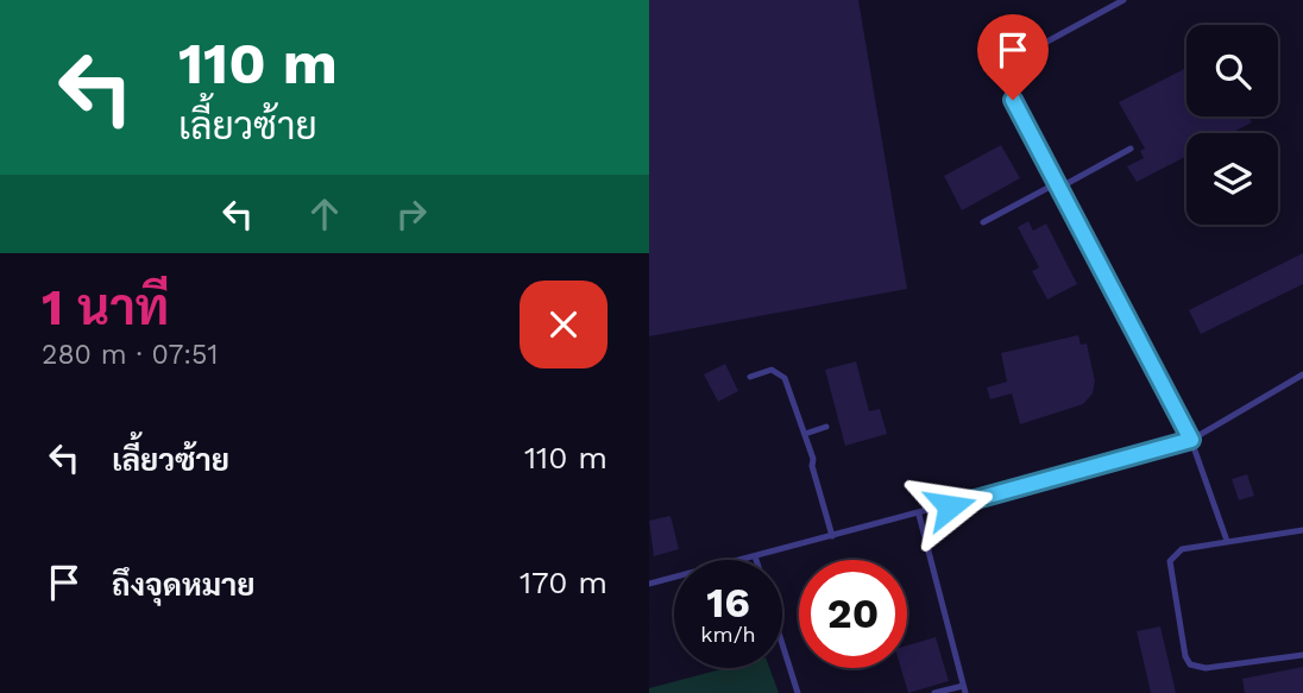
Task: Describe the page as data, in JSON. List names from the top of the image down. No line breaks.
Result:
{"page":{"turn":["110 m","เลี้ยวซ้าย"],"heading":["1 นาที","280 m · 07:51"],"list":[{"name":"เลี้ยวซ้าย","value":"110 m"},{"name":"ถึงจุดหมาย","value":"170 m"}],"speed":"16 km/h","limit":"20"}}
